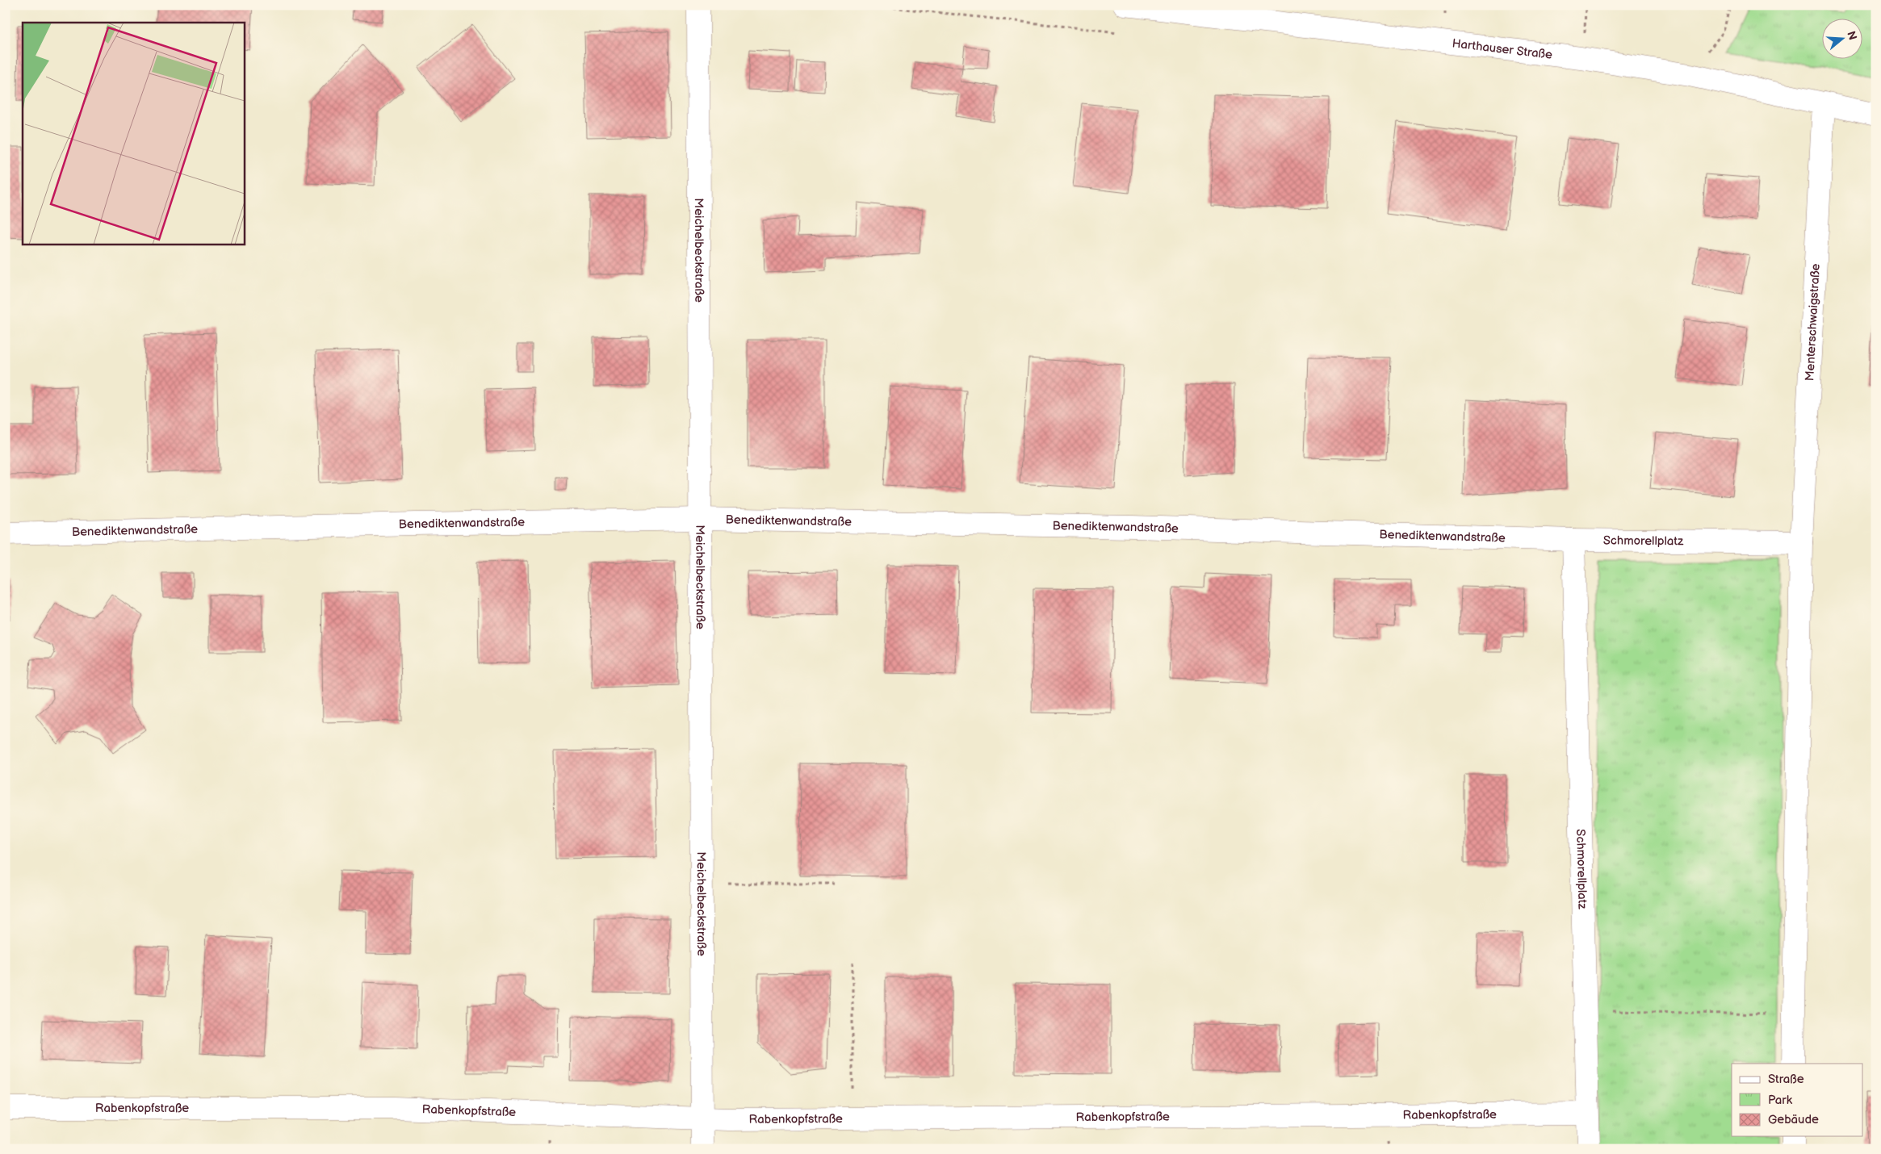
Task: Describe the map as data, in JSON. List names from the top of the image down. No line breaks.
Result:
{"streets":{"street":["Harthauser Straße","Meichelbeckstraße","Menterschwaigstraße","Benediktenwandstraße","Schmorellplatz","Rabenkopfstraße"]},"crossings":[["Harthauser Straße","Menterschwaigstraße"],["Meichelbeckstraße","Benediktenwandstraße"],["Meichelbeckstraße","Rabenkopfstraße"],["Menterschwaigstraße","Schmorellplatz"],["Benediktenwandstraße","Schmorellplatz"],["Schmorellplatz","Rabenkopfstraße"]],"legend":["Straße","Park","Gebäude"],"north":"right"}
